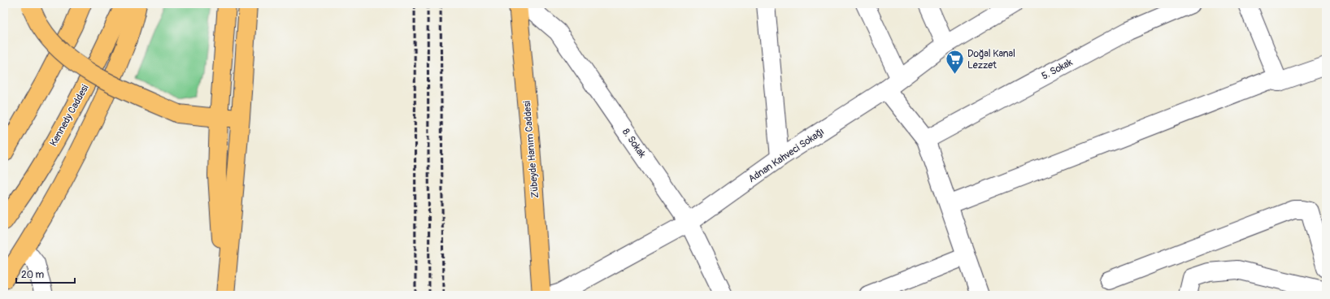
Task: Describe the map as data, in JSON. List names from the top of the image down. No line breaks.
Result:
{"streets":{"main road":["Kennedy Caddesi","Zübeyde Hanım Caddesi"],"street":["5. Sokak","8. Sokak","Adnan Kahveci Sokağı"]},"crossings":[["8. Sokak","Adnan Kahveci Sokağı"]],"places":{"supermarket":["Doğal Kanal Lezzet"]},"scale_bar":"20 m"}
